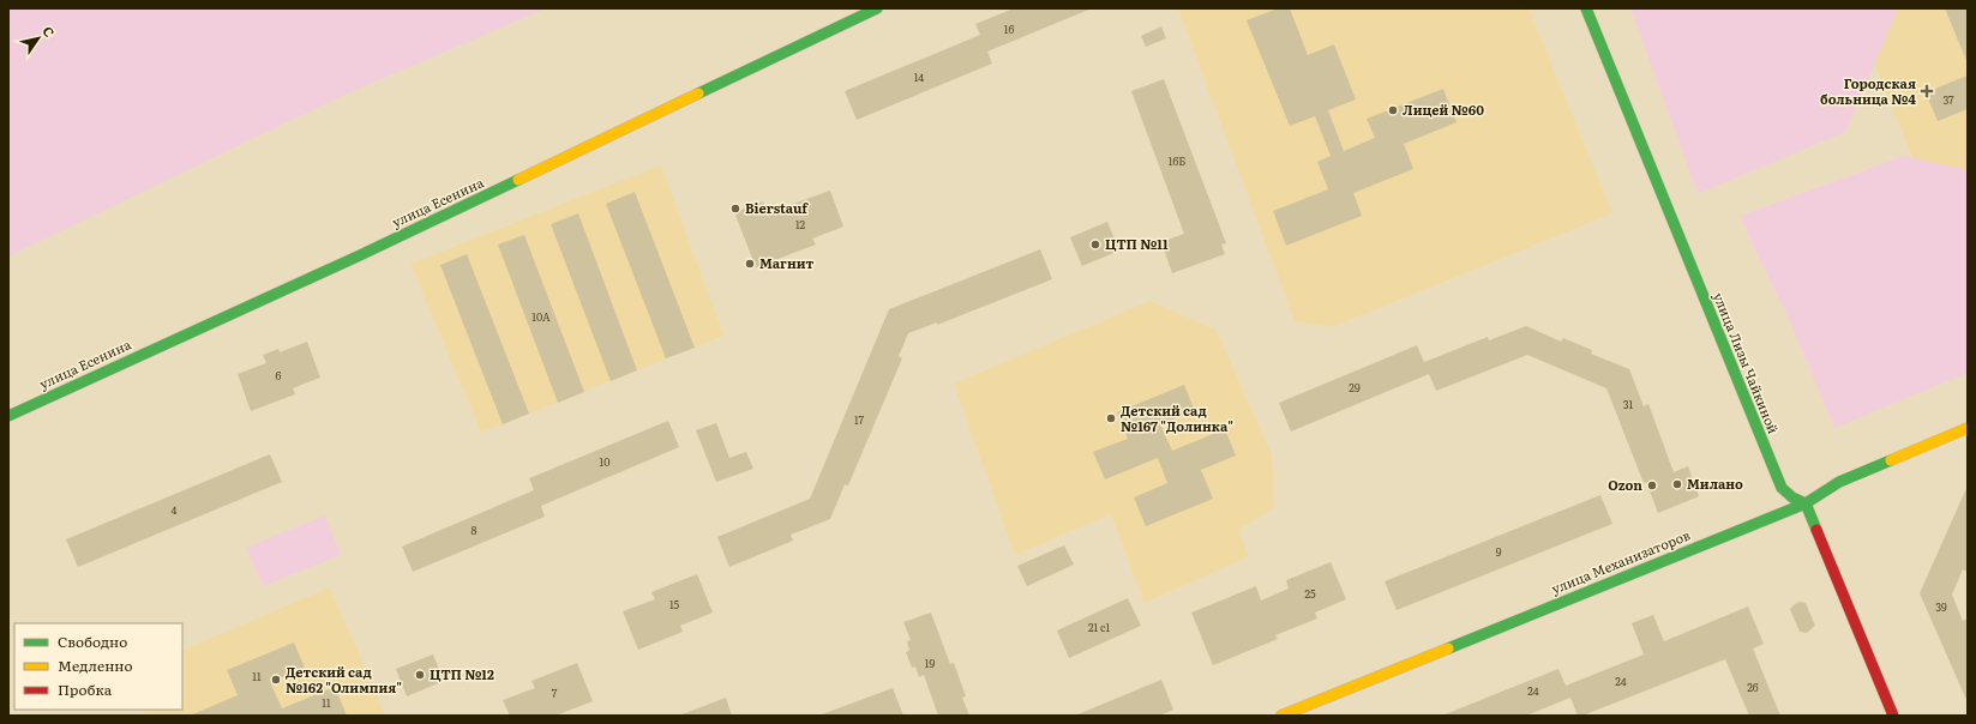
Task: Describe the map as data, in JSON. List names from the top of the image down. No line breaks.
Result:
{"streets":{"street":["улица Есенина","улица Лизы Чайкиной","улица Механизаторов"]},"crossings":[["улица Лизы Чайкиной","улица Механизаторов"]],"places":{"health":["Городская больница №4"],"other":["Лицей №60","Bierstauf","ЦТП №11","Магнит","Детский сад №167 \"Долинка\"","Милано","Ozon","ЦТП №12","Детский сад №162 \"Олимпия\""]},"house_numbers":["16","14","37","16Б","12","10А","6","29","31","17","10","4","8","9","25","15","39","21 с1","19","11","24","26","24","7","11"],"legend":["Свободно","Медленно","Пробка"],"north":"top right"}
